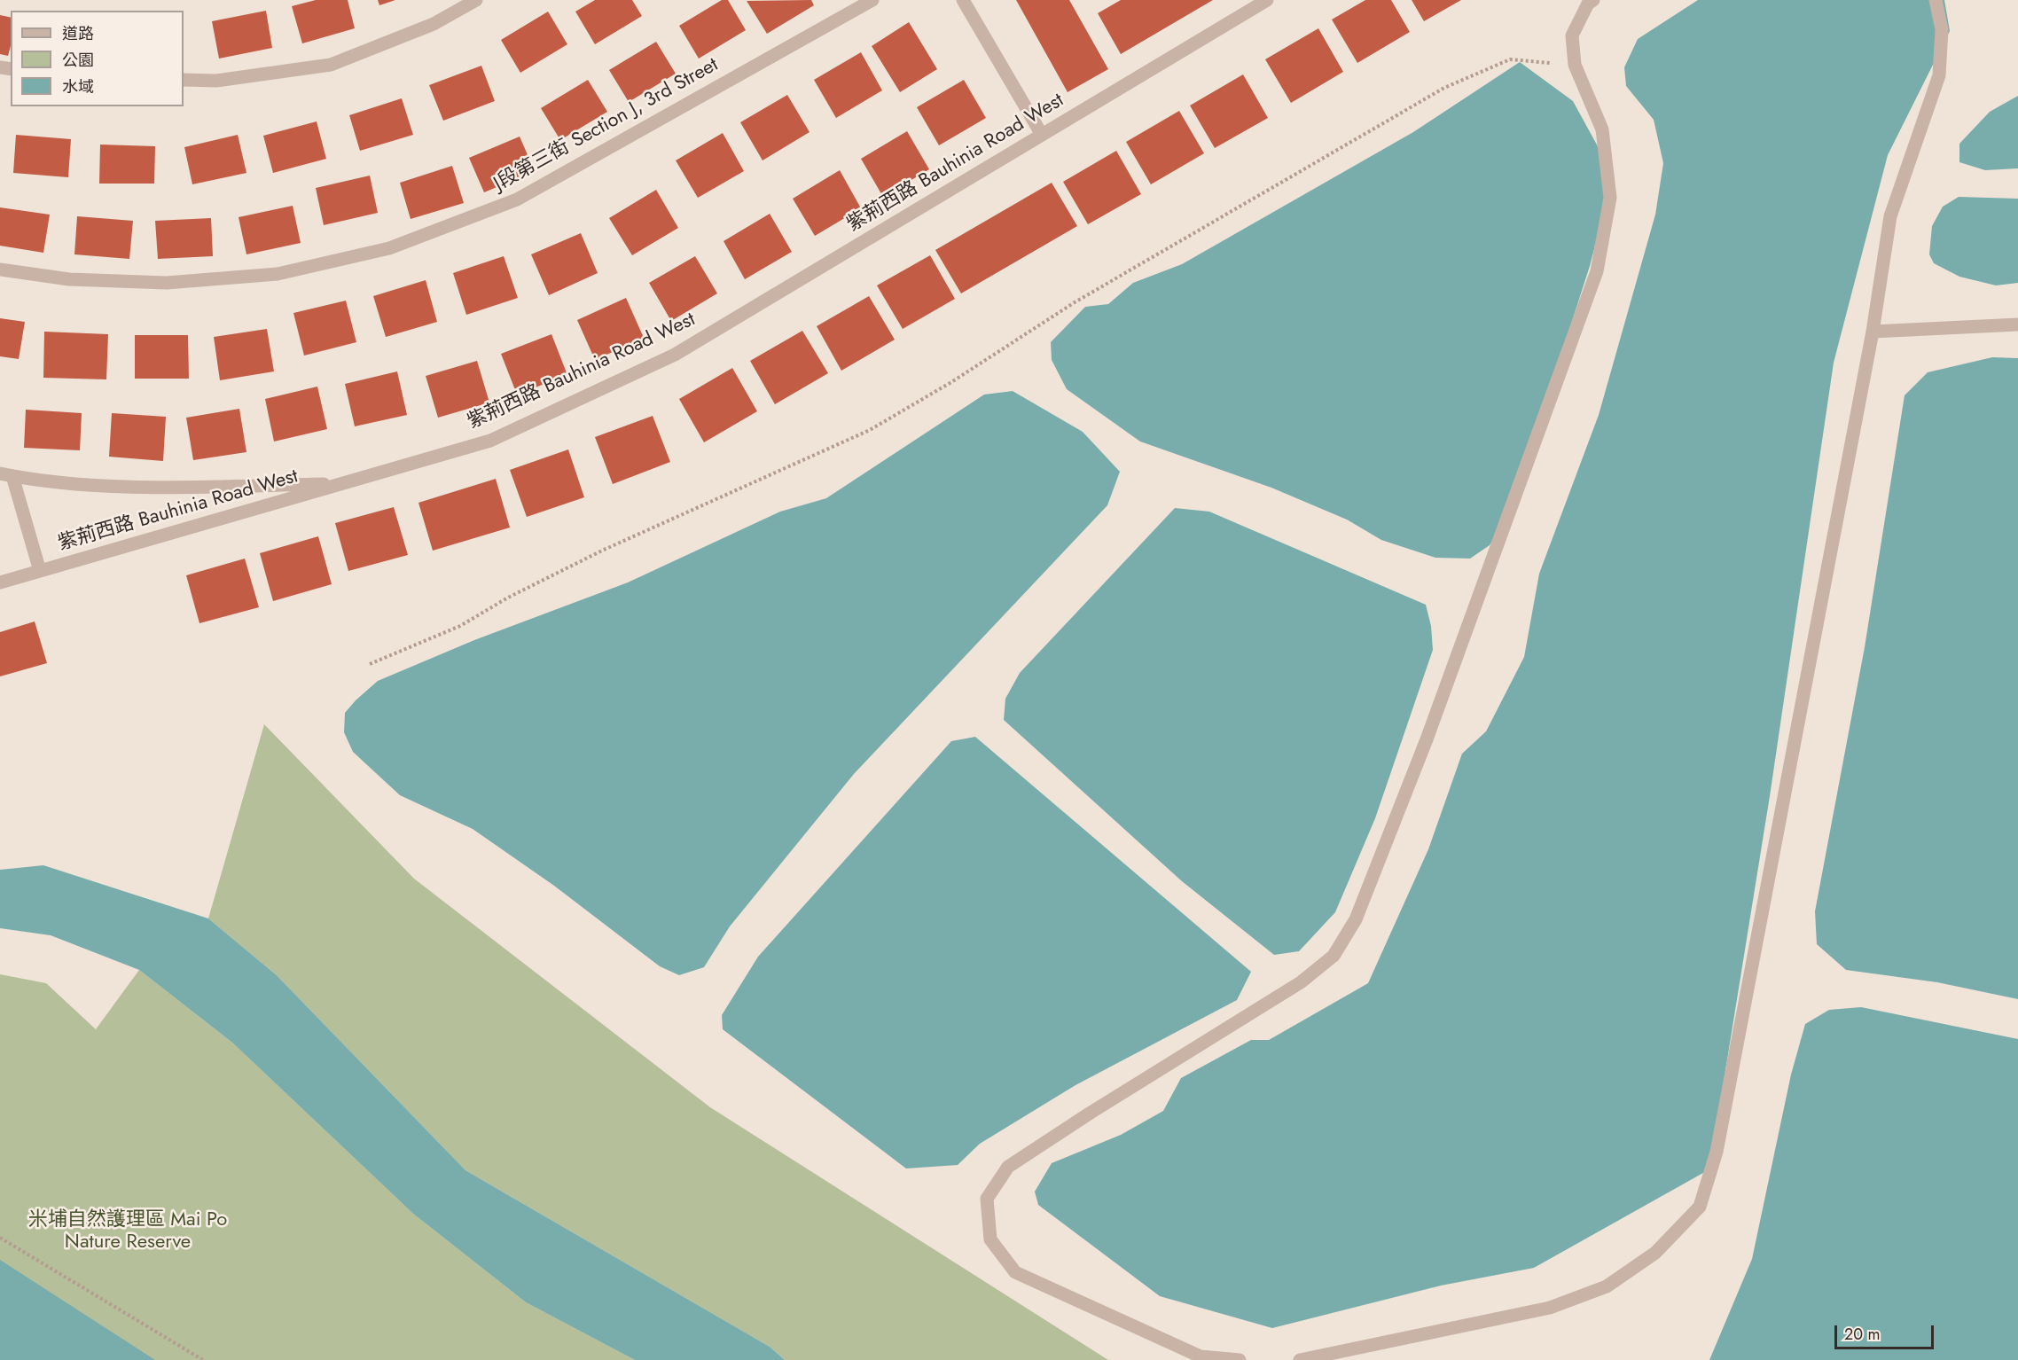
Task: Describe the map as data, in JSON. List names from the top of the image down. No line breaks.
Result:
{"streets":{"street":["J段第三街 Section J, 3rd Street","紫荊西路 Bauhinia Road West"]},"parks":["米埔自然護理區 Mai Po Nature Reserve"],"legend":["道路","公園","水域"],"scale_bar":"20 m"}
